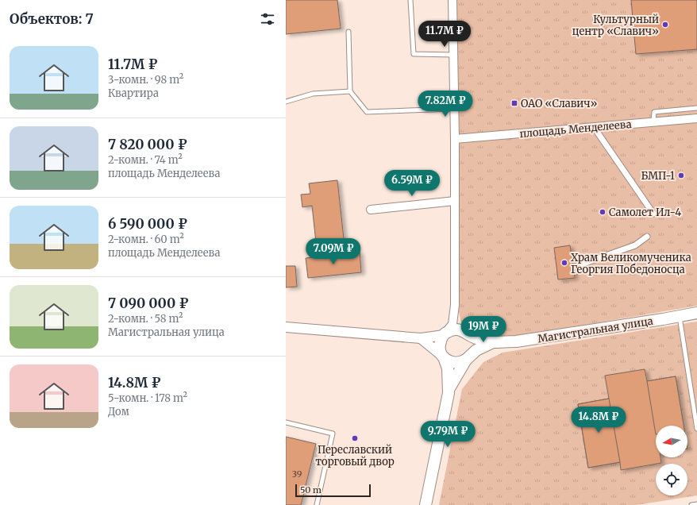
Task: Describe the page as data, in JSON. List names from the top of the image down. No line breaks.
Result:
{"streets":{"main road":["Магистральная улица"],"street":["площадь Менделеева"]},"places":{"other":["Культурный центр «Славич»","БМП-1","Самолет Ил-4","Храм Великомученика Георгия Победоносца","Переславский торговый двор"],"transit":["ОАО «Славич»"]},"house_numbers":["39"],"scale_bar":"50 m","north":"left","page":{"heading":"Объектов: 7","price":["11.7M ₽","7.82M ₽","6.59M ₽","7.09M ₽","19M ₽","14.8M ₽","9.79M ₽"],"list":[{"name":"11.7M ₽","note":"3-комн. · 98 m² · Квартира"},{"name":"7 820 000 ₽","note":"2-комн. · 74 m² · площадь Менделеева"},{"name":"6 590 000 ₽","note":"2-комн. · 60 m² · площадь Менделеева"},{"name":"7 090 000 ₽","note":"2-комн. · 58 m² · Магистральная улица"},{"name":"14.8M ₽","note":"5-комн. · 178 m² · Дом"}],"scale":"50 m"}}
